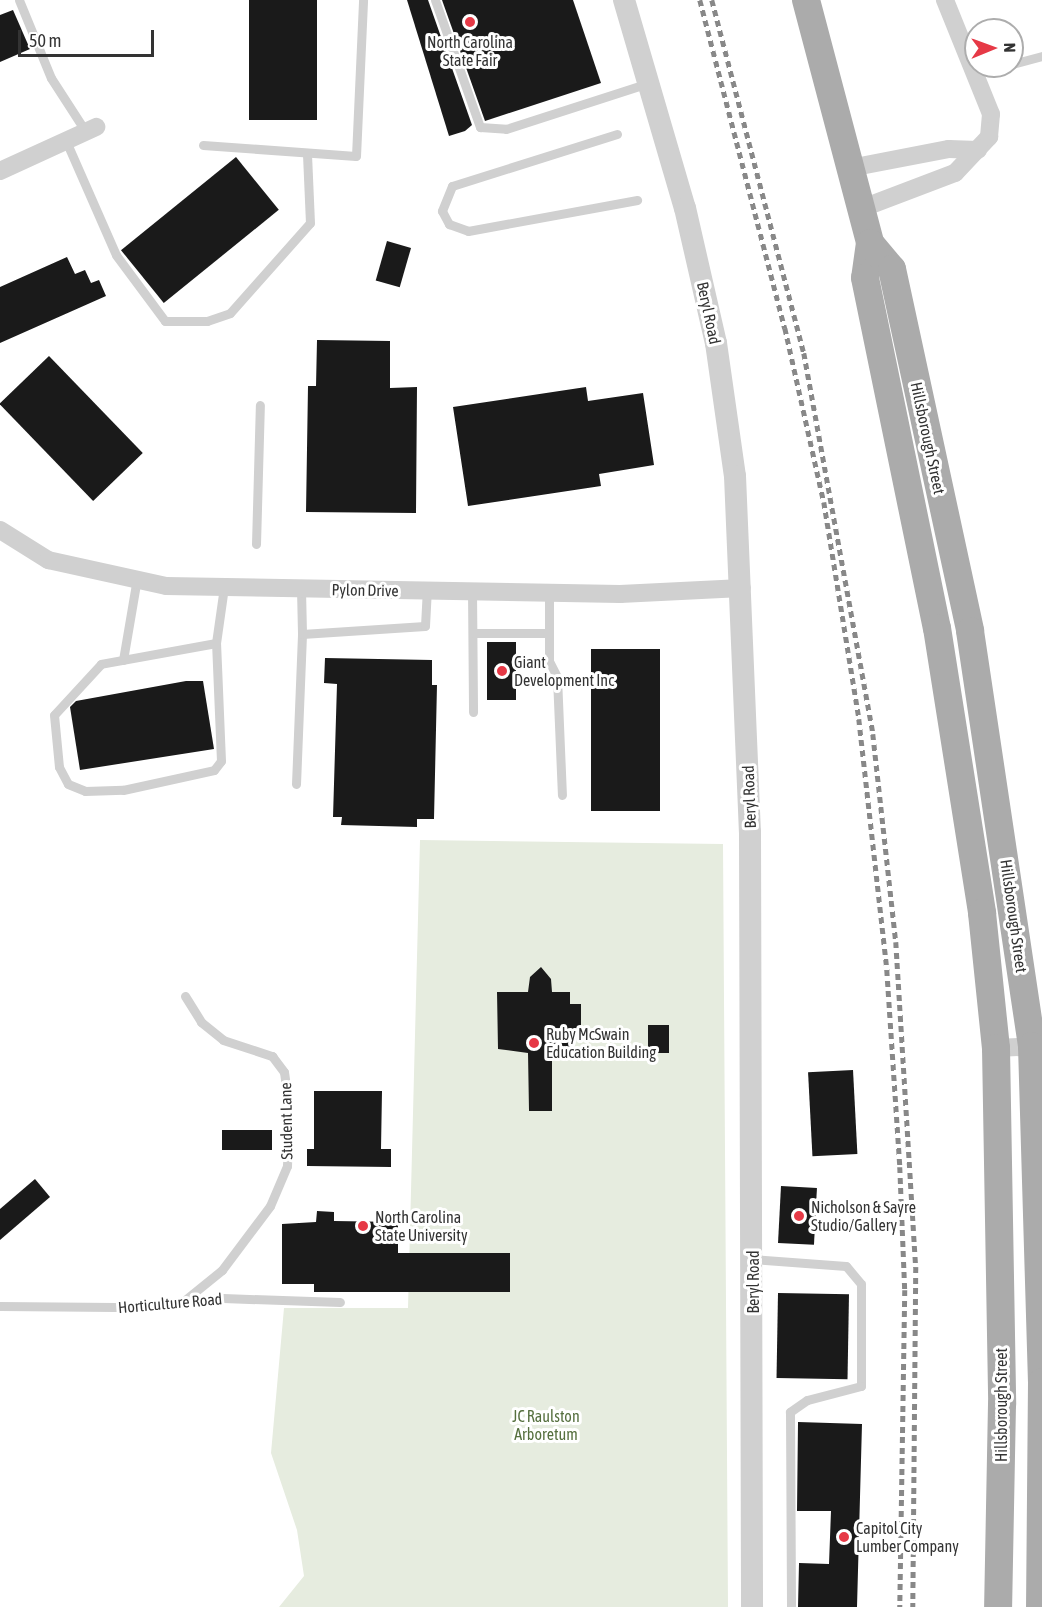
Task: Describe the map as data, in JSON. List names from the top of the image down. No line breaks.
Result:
{"streets":{"main road":["Hillsborough Street"],"street":["Beryl Road","Pylon Drive"],"lane":["Student Lane","Horticulture Road"]},"crossings":[["Beryl Road","Pylon Drive"],["Student Lane","Horticulture Road"]],"parks":["JC Raulston Arboretum"],"places":["North Carolina State Fair","Giant Development Inc","Ruby McSwain Education Building","Nicholson & Sayre Studio/Gallery","North Carolina State University","Capitol City Lumber Company"],"scale_bar":"50 m","north":"right"}
